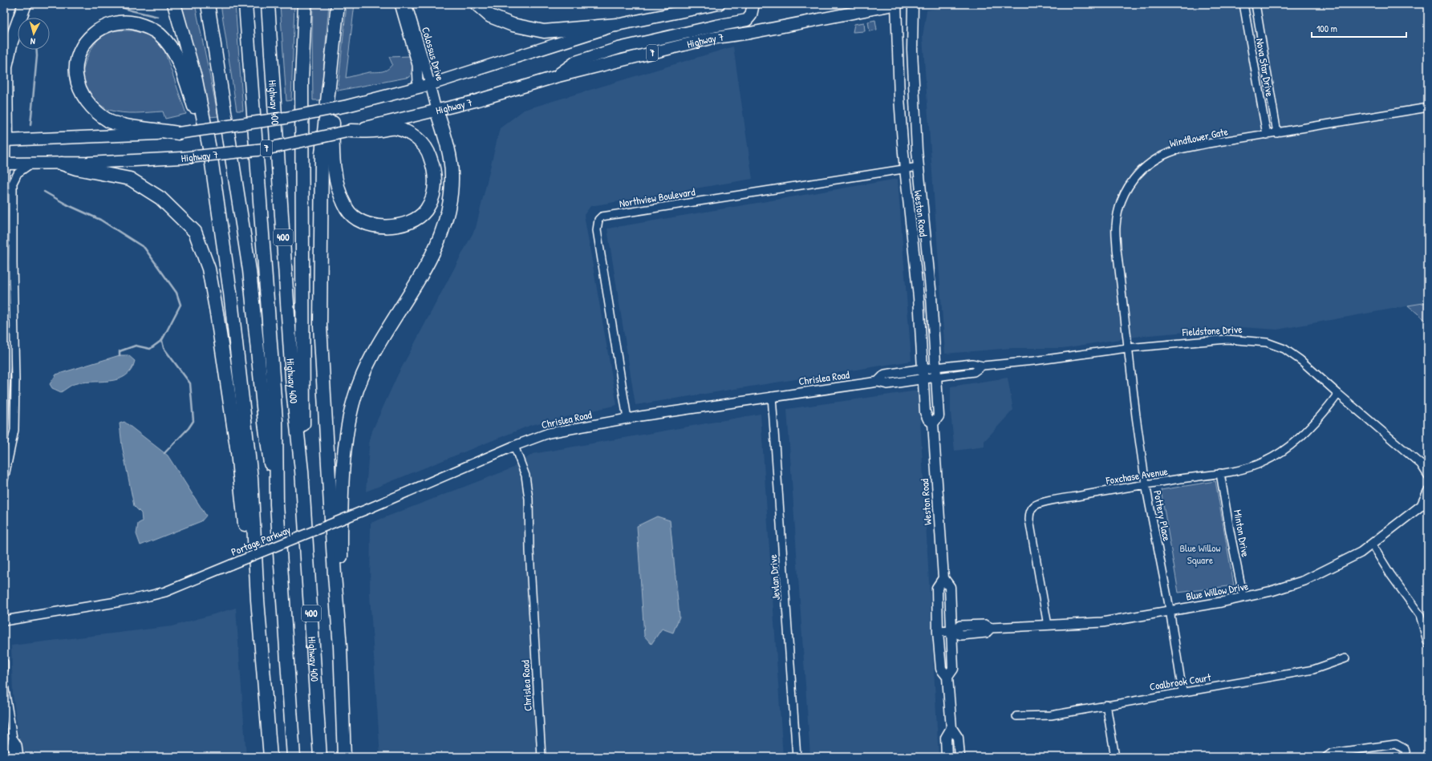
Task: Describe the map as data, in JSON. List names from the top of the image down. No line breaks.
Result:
{"streets":{"highway":["Highway 400","400"],"main road":["Highway 7","7","Weston Road"],"street":["Colossus Drive","Nova Star Drive","Windflower Gate","Northview Boulevard","Fieldstone Drive","Chrislea Road","Foxchase Avenue","Pottery Place","Minton Drive","Portage Parkway","Jevlan Drive","Blue Willow Drive","Coalbrook Court"]},"crossings":[["Highway 7","Colossus Drive"],["Highway 7","Weston Road"],["Nova Star Drive","Windflower Gate"],["Windflower Gate","Fieldstone Drive"],["Windflower Gate","Pottery Place"],["Northview Boulevard","Weston Road"],["Northview Boulevard","Chrislea Road"],["Weston Road","Fieldstone Drive"],["Weston Road","Chrislea Road"],["Weston Road","Blue Willow Drive"],["Fieldstone Drive","Chrislea Road"],["Fieldstone Drive","Foxchase Avenue"],["Fieldstone Drive","Pottery Place"],["Chrislea Road","Portage Parkway"],["Chrislea Road","Jevlan Drive"],["Foxchase Avenue","Pottery Place"],["Foxchase Avenue","Minton Drive"],["Foxchase Avenue","Blue Willow Drive"],["Pottery Place","Blue Willow Drive"],["Pottery Place","Coalbrook Court"],["Minton Drive","Blue Willow Drive"]],"parks":["Blue Willow Square"],"scale_bar":"100 m","north":"bottom"}
